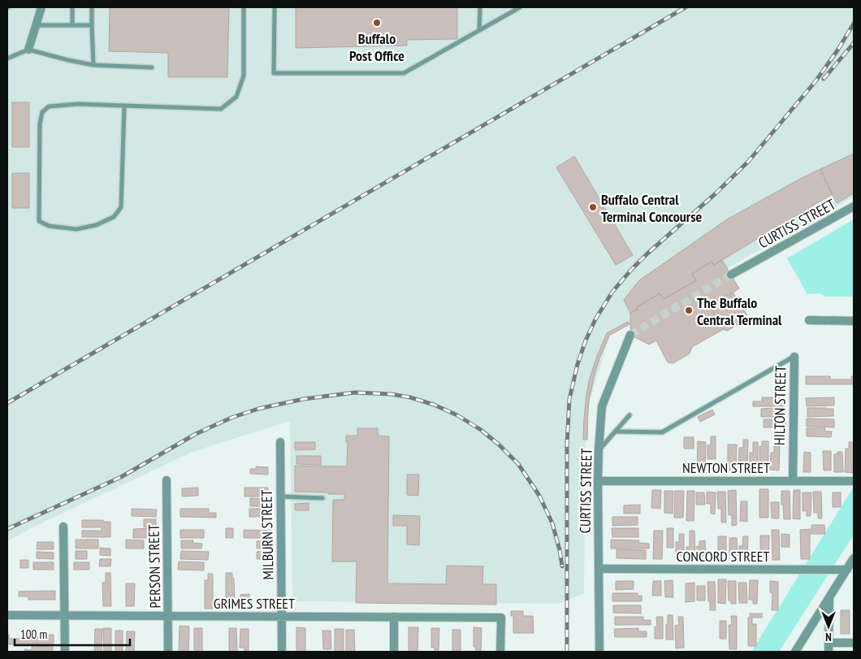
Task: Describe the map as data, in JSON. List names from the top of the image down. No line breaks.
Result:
{"streets":{"street":["CURTISS STREET","HILTON STREET","NEWTON STREET","MILBURN STREET","CONCORD STREET","PERSON STREET","GRIMES STREET"]},"crossings":[["CURTISS STREET","NEWTON STREET"],["CURTISS STREET","CONCORD STREET"],["HILTON STREET","NEWTON STREET"],["MILBURN STREET","GRIMES STREET"],["PERSON STREET","GRIMES STREET"]],"places":["Buffalo Post Office","Buffalo Central Terminal Concourse","The Buffalo Central Terminal"],"scale_bar":"100 m","north":"bottom"}
